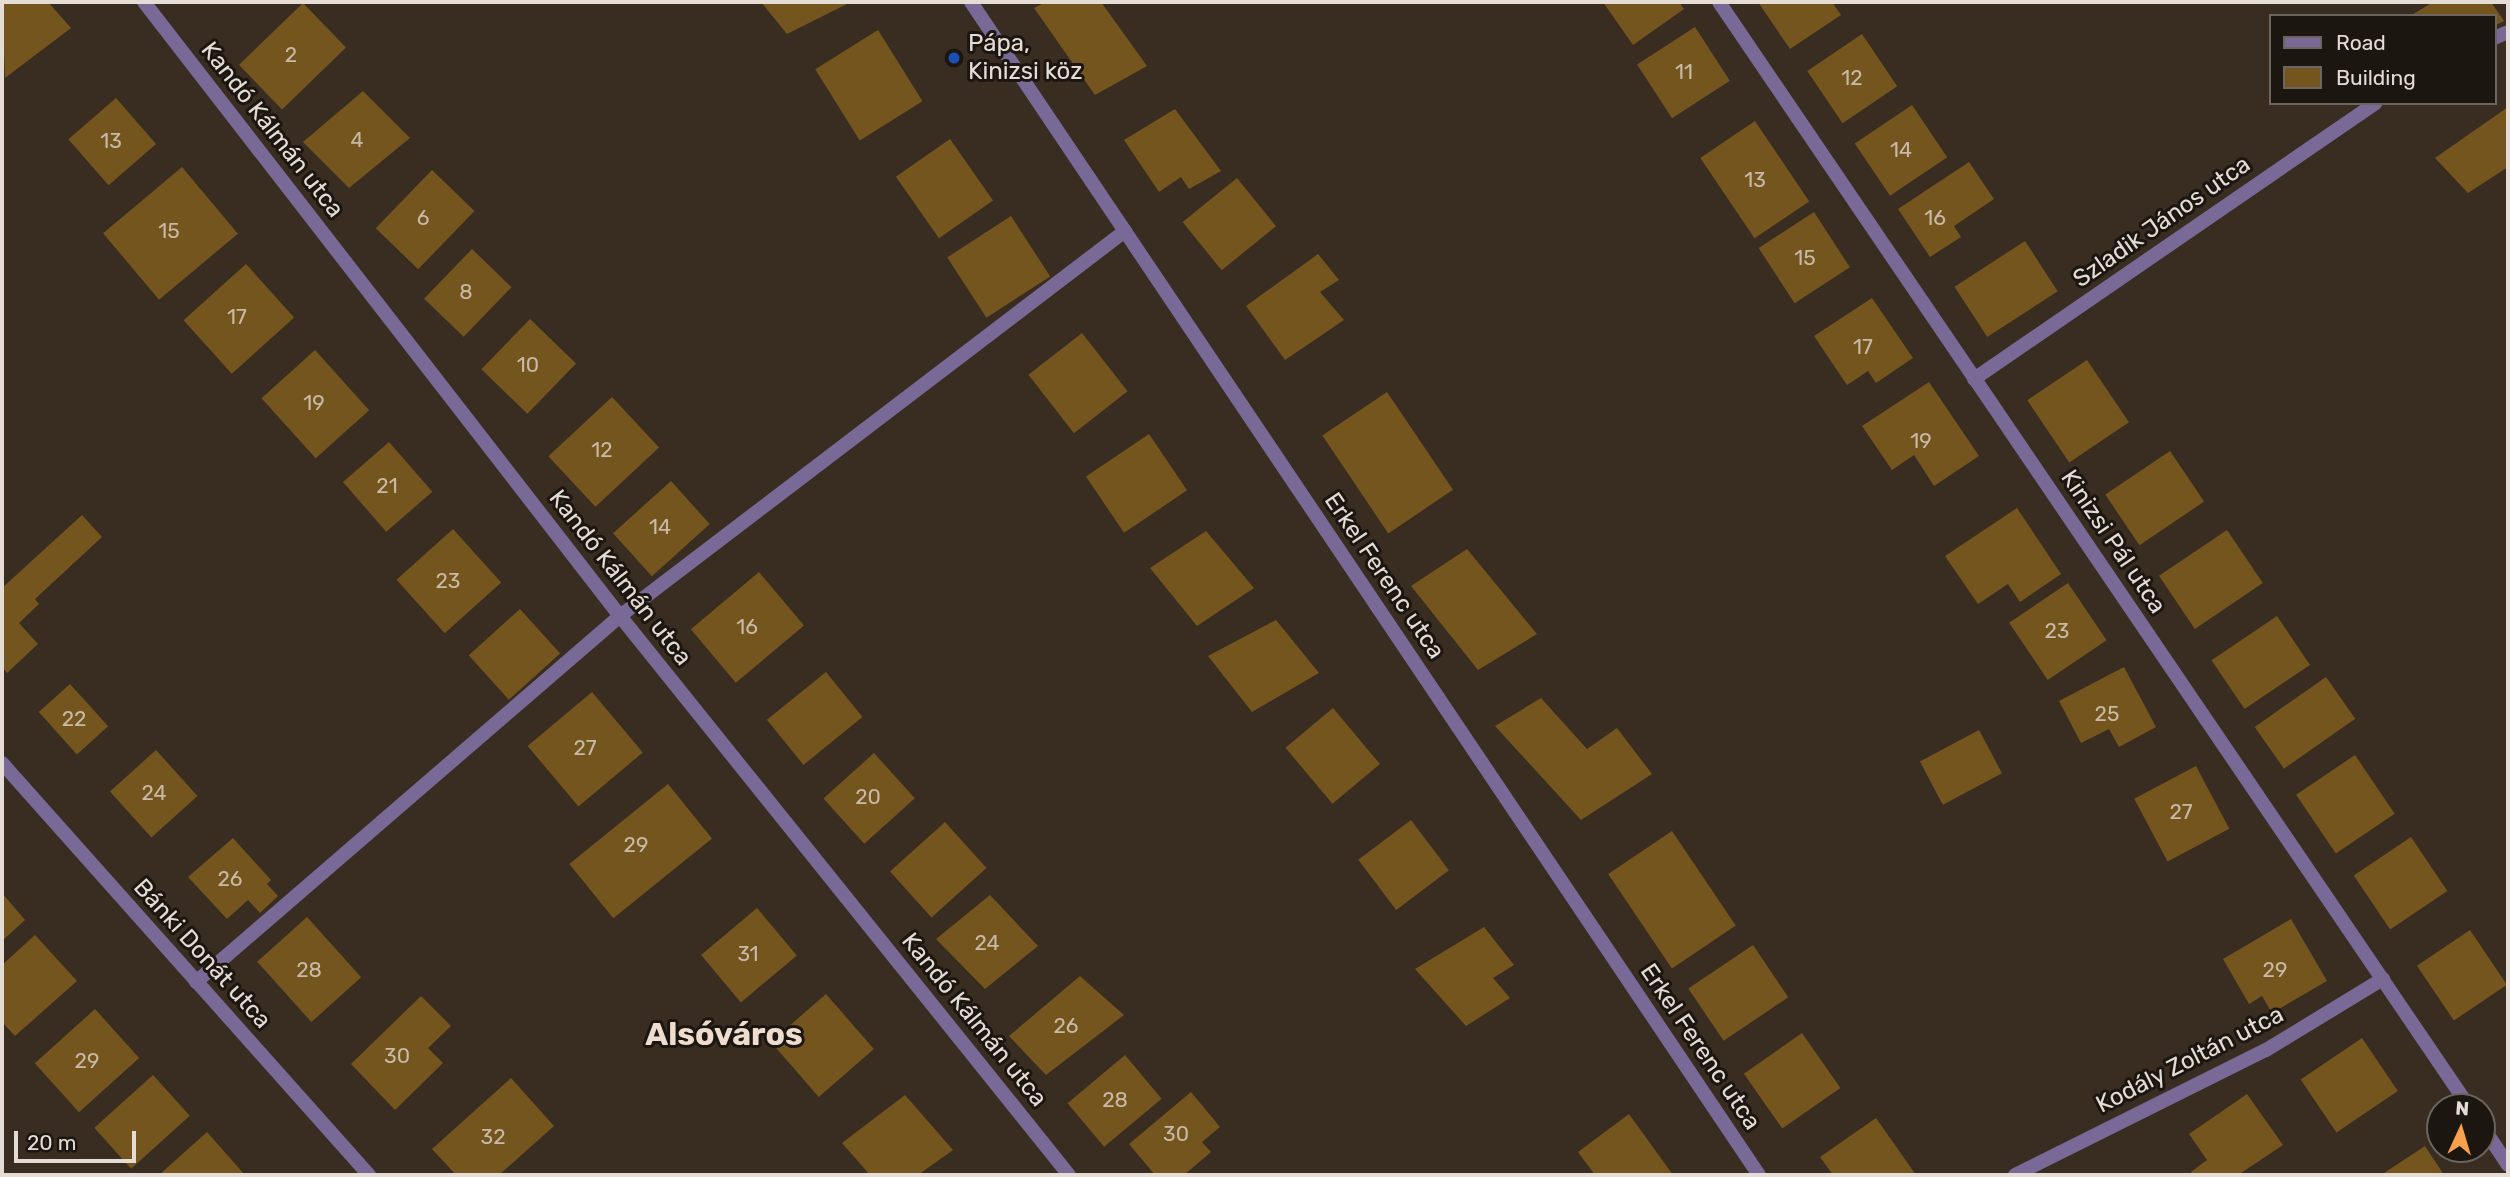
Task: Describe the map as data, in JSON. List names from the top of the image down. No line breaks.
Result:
{"streets":{"street":["Kandó Kálmán utca","Szladik János utca","Kinizsi Pál utca","Erkel Ferenc utca","Bánki Donát utca","Kodály Zoltán utca"]},"crossings":[["Szladik János utca","Kinizsi Pál utca"],["Kinizsi Pál utca","Kodály Zoltán utca"]],"districts":["Alsóváros"],"places":["Pápa, Kinizsi köz"],"house_numbers":["2","11","12","4","13","14","13","6","16","15","15","8","17","17","10","19","19","12","21","14","23","16","23","25","22","27","24","20","27","29","26","24","31","28","29","26","30","29","28","30","32"],"legend":["Road","Building"],"scale_bar":"20 m","north":"top"}
